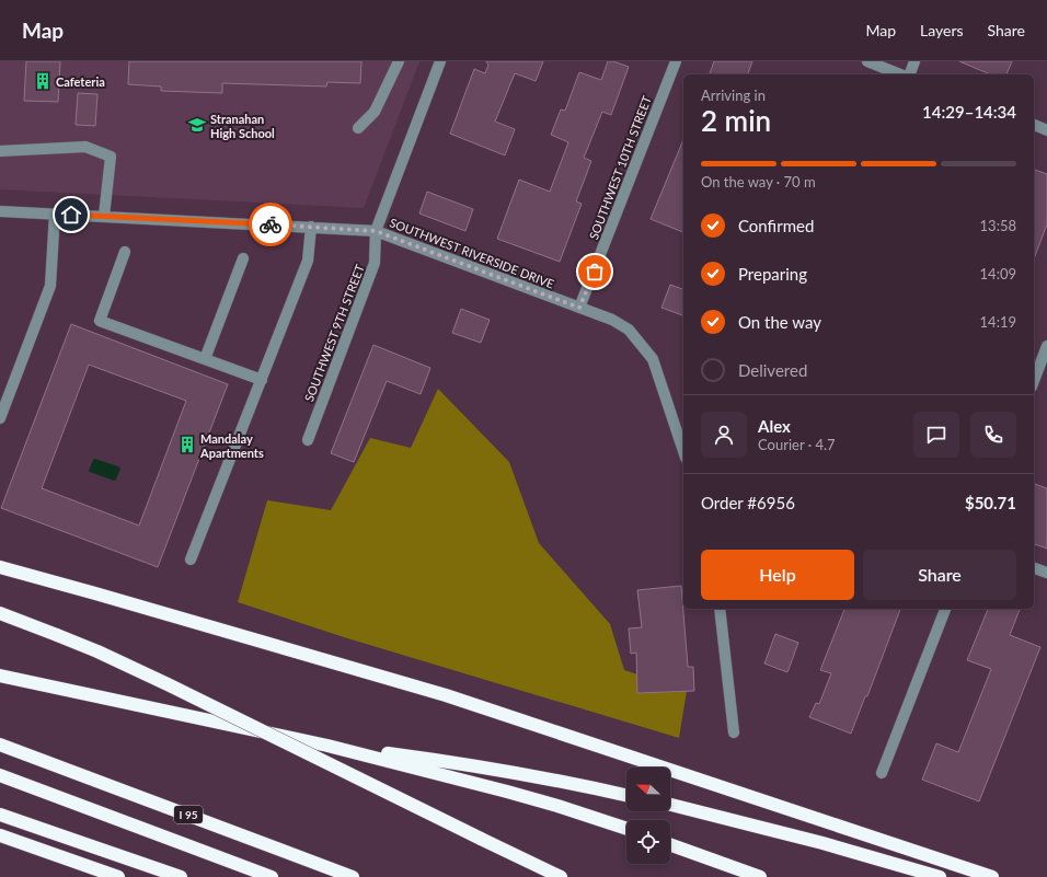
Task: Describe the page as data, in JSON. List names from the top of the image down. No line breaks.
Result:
{"streets":{"highway":["I 95"],"street":["SOUTHWEST 10TH STREET","SOUTHWEST RIVERSIDE DRIVE","SOUTHWEST 9TH STREET"]},"crossings":[["SOUTHWEST 10TH STREET","SOUTHWEST RIVERSIDE DRIVE"],["SOUTHWEST RIVERSIDE DRIVE","SOUTHWEST 9TH STREET"]],"places":{"building":["Cafeteria","Mandalay Apartments"],"school or university":["Stranahan High School"]},"north":"left","page":{"header":"Map","nav":["Map","Layers","Share"],"heading":["2 min","Arriving in","14:29–14:34"],"panel":["Alex","Courier · 4.7","Order #6956","$50.71"],"bar":"On the way · 70 m","list":[["Confirmed","13:58"],["Preparing","14:09"],["On the way","14:19"],"Delivered"],"buttons":["Help","Share"]}}
